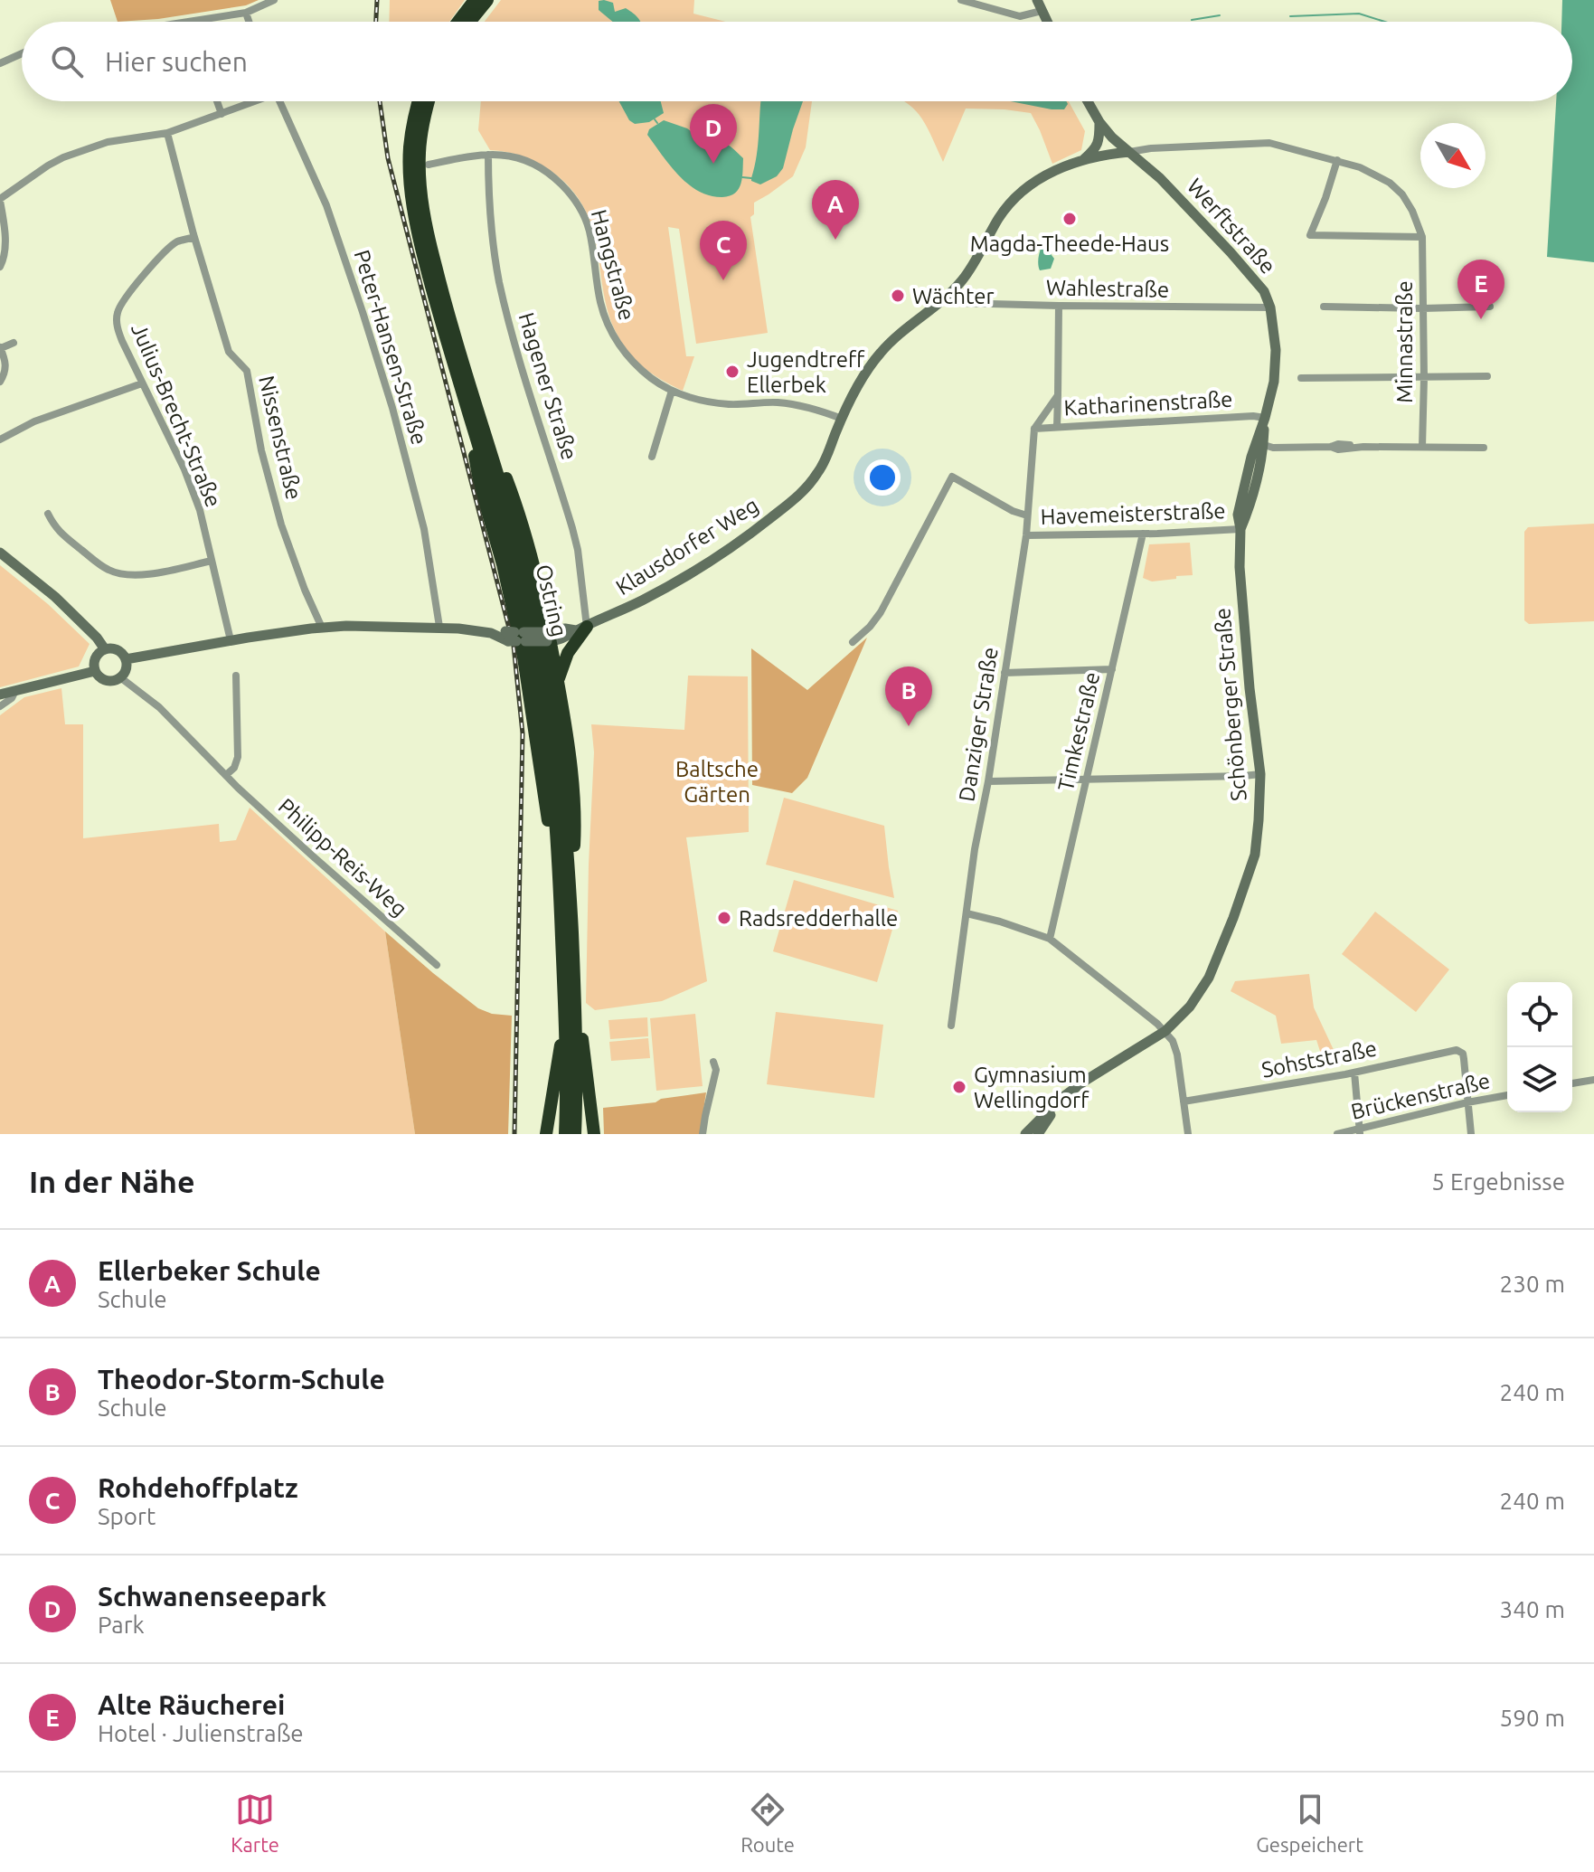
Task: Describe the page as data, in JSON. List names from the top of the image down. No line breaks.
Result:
{"streets":{"highway":["Ostring"],"street":["Werftstraße","Hangstraße","Wahlestraße","Minnastraße","Peter-Hansen-Straße","Hagener Straße","Katharinenstraße","Julius-Brecht-Straße","Nissenstraße","Havemeisterstraße","Klausdorfer Weg","Schönberger Straße","Danziger Straße","Timkestraße","Philipp-Reis-Weg","Sohststraße","Brückenstraße"]},"crossings":[["Werftstraße","Wahlestraße"],["Werftstraße","Klausdorfer Weg"],["Werftstraße","Schönberger Straße"],["Hangstraße","Hagener Straße"],["Hangstraße","Klausdorfer Weg"],["Wahlestraße","Klausdorfer Weg"],["Wahlestraße","Schönberger Straße"],["Minnastraße","Klausdorfer Weg"],["Peter-Hansen-Straße","Klausdorfer Weg"],["Hagener Straße","Klausdorfer Weg"],["Katharinenstraße","Schönberger Straße"],["Katharinenstraße","Danziger Straße"],["Julius-Brecht-Straße","Nissenstraße"],["Julius-Brecht-Straße","Klausdorfer Weg"],["Nissenstraße","Klausdorfer Weg"],["Havemeisterstraße","Schönberger Straße"],["Havemeisterstraße","Danziger Straße"],["Havemeisterstraße","Timkestraße"],["Klausdorfer Weg","Philipp-Reis-Weg"],["Sohststraße","Brückenstraße"]],"parks":["Baltsche Gärten"],"places":["Magda-Theede-Haus","Wächter","Jugendtreff Ellerbek","Radsredderhalle","Gymnasium Wellingdorf"],"north":"bottom right","page":{"search":"Hier suchen","pins":["D","A","C","E","B"],"heading":["In der Nähe","5 Ergebnisse"],"list":[{"mark":"A","name":"Ellerbeker Schule","note":"Schule","value":"230 m"},{"mark":"B","name":"Theodor-Storm-Schule","note":"Schule","value":"240 m"},{"mark":"C","name":"Rohdehoffplatz","note":"Sport","value":"240 m"},{"mark":"D","name":"Schwanenseepark","note":"Park","value":"340 m"},{"mark":"E","name":"Alte Räucherei","note":"Hotel · Julienstraße","value":"590 m"}],"nav":["Karte","Route","Gespeichert"]}}
